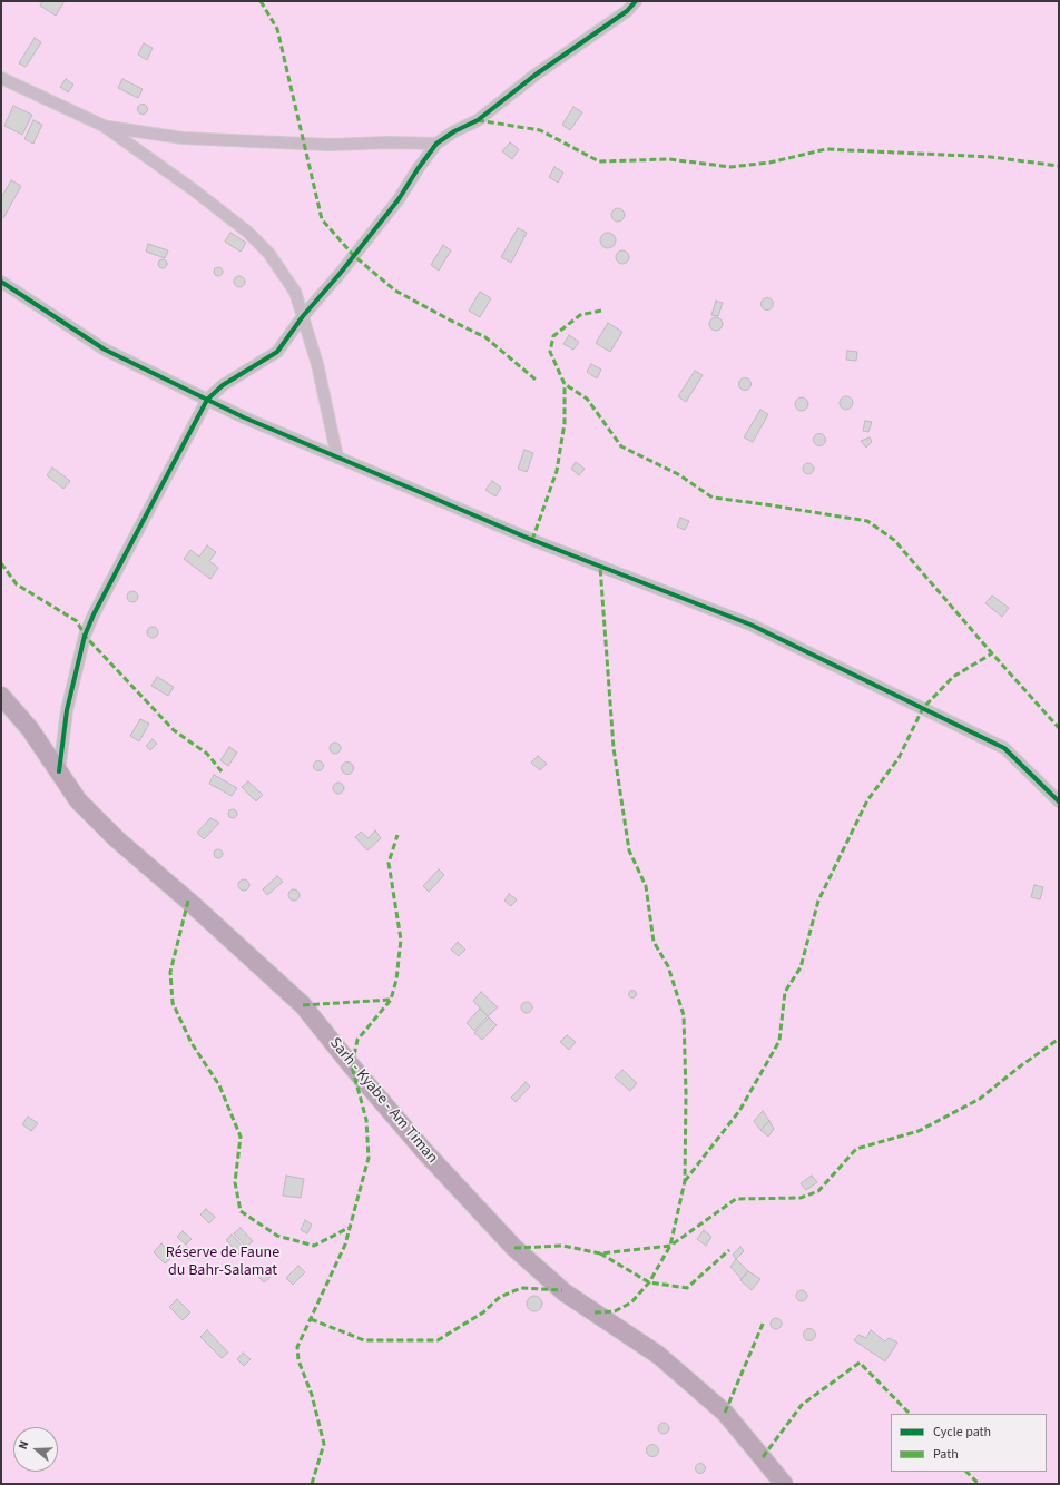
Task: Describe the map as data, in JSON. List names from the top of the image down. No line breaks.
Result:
{"streets":{"main road":["Sarh - Kyabe - Am Timan"]},"parks":["Réserve de Faune du Bahr-Salamat"],"legend":["Cycle path","Path"],"north":"left"}
